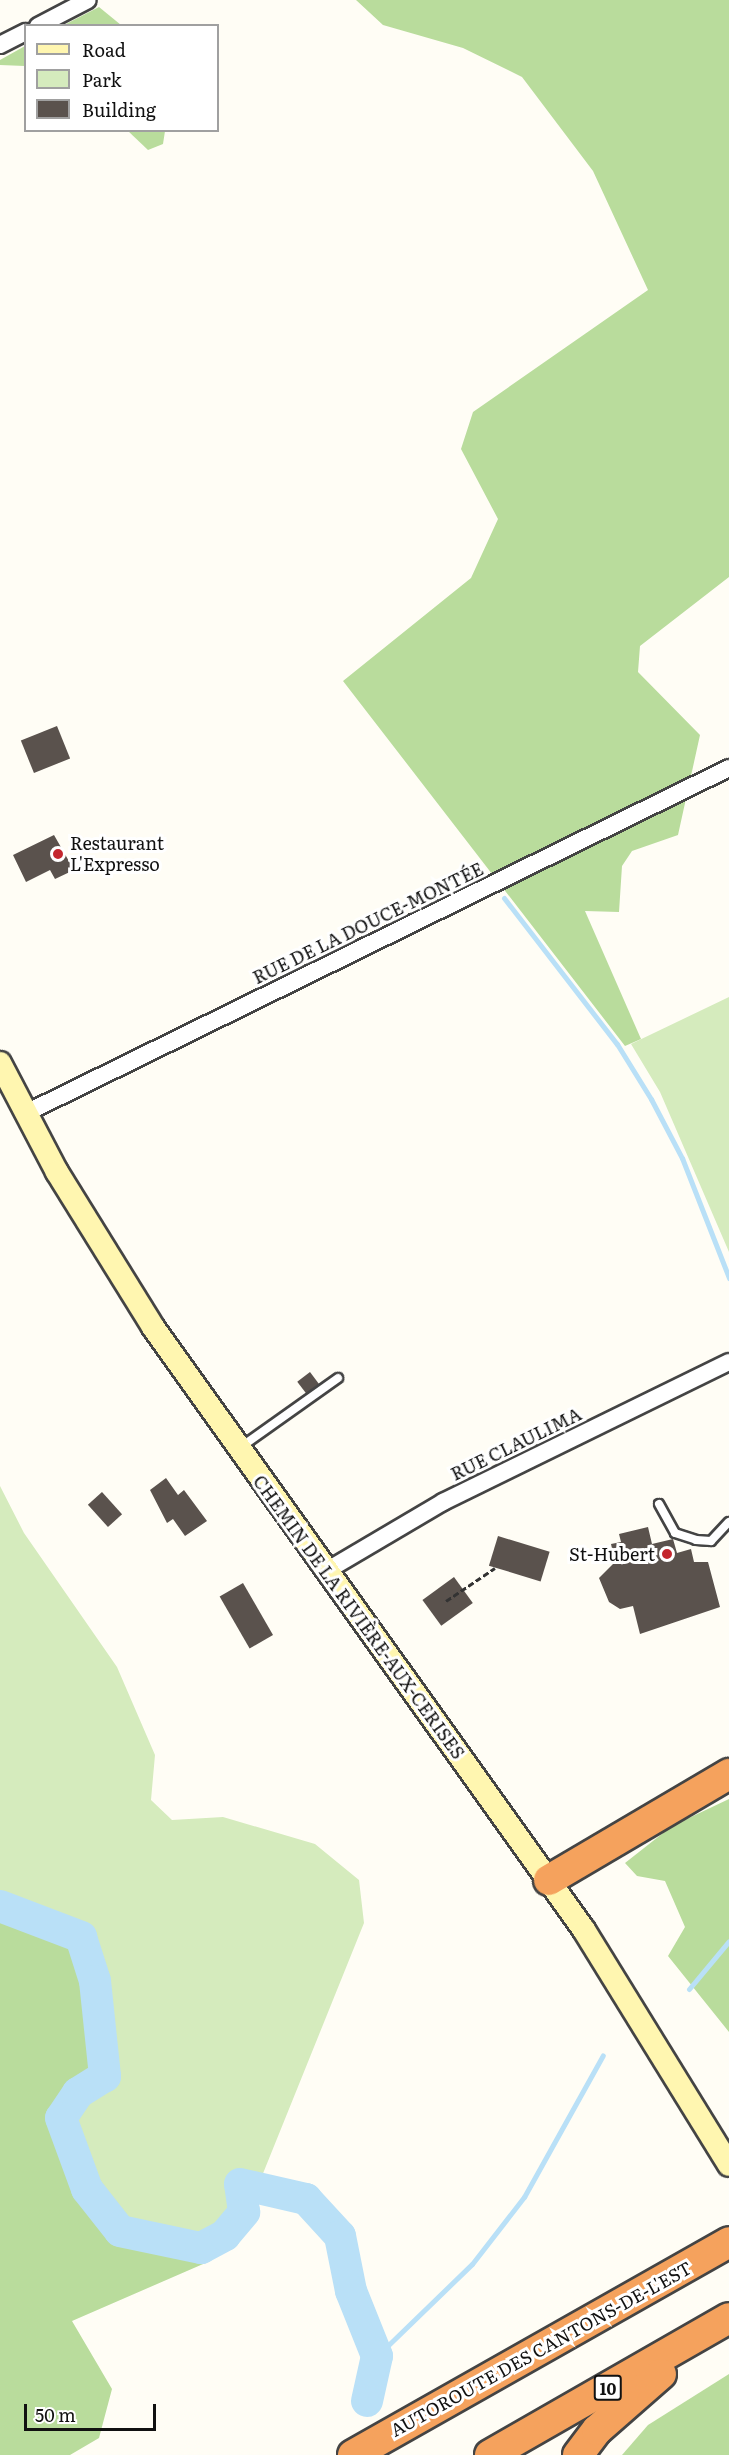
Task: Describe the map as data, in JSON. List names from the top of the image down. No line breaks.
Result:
{"streets":{"highway":["AUTOROUTE DES CANTONS-DE-L'EST","10"],"main road":["CHEMIN DE LA RIVIÈRE-AUX-CERISES"],"street":["RUE DE LA DOUCE-MONTÉE","RUE CLAULIMA"]},"crossings":[["RUE DE LA DOUCE-MONTÉE","CHEMIN DE LA RIVIÈRE-AUX-CERISES"],["RUE CLAULIMA","CHEMIN DE LA RIVIÈRE-AUX-CERISES"]],"places":["Restaurant L'Expresso","St-Hubert"],"legend":["Road","Park","Building"],"scale_bar":"50 m"}
